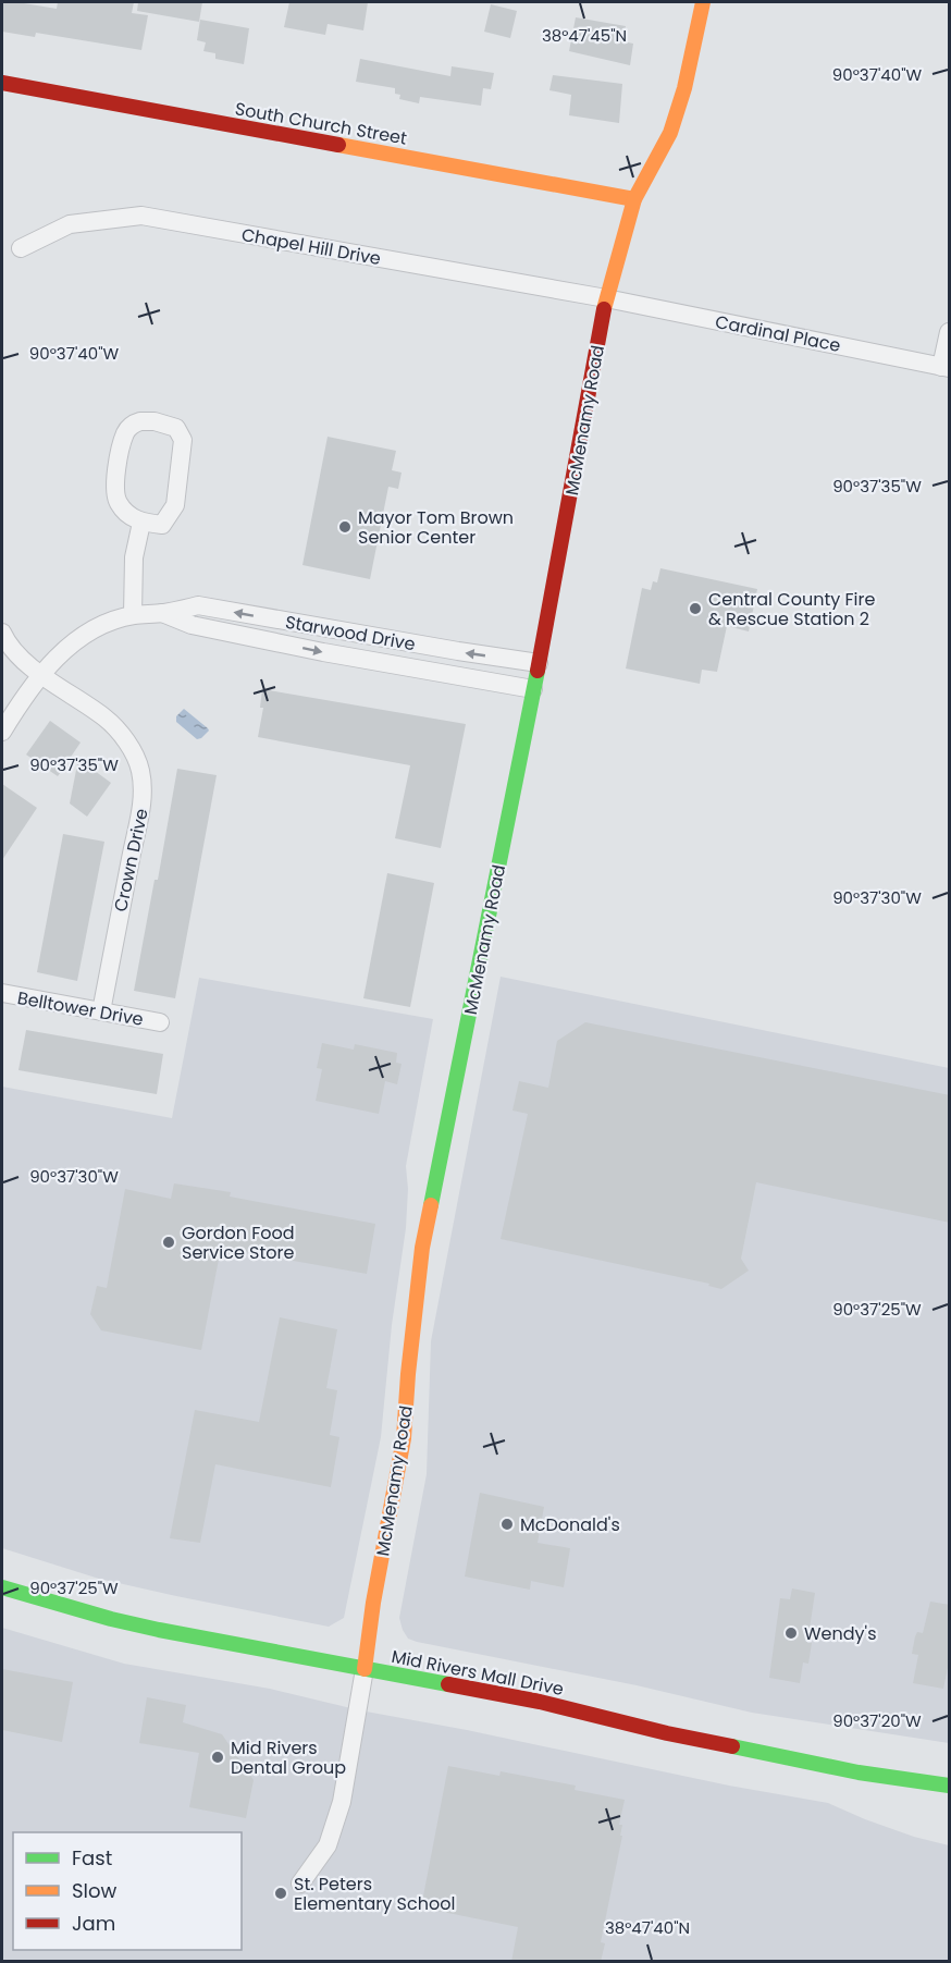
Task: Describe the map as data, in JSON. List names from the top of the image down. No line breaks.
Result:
{"streets":{"street":["South Church Street","Chapel Hill Drive","Cardinal Place","McMenamy Road","Starwood Drive","Crown Drive","Belltower Drive","Mid Rivers Mall Drive"]},"crossings":[["South Church Street","McMenamy Road"],["Chapel Hill Drive","Cardinal Place"],["Chapel Hill Drive","McMenamy Road"],["Cardinal Place","McMenamy Road"],["McMenamy Road","Starwood Drive"],["McMenamy Road","Mid Rivers Mall Drive"],["Starwood Drive","Crown Drive"],["Crown Drive","Belltower Drive"]],"places":["Mayor Tom Brown Senior Center","Central County Fire & Rescue Station 2","Gordon Food Service Store","McDonald's","Wendy's","Mid Rivers Dental Group","St. Peters Elementary School"],"legend":["Fast","Slow","Jam"],"coordinates":["38°47'45\"N","90°37'40\"W","90°37'35\"W","90°37'30\"W","90°37'25\"W","90°37'20\"W","38°47'40\"N"]}
